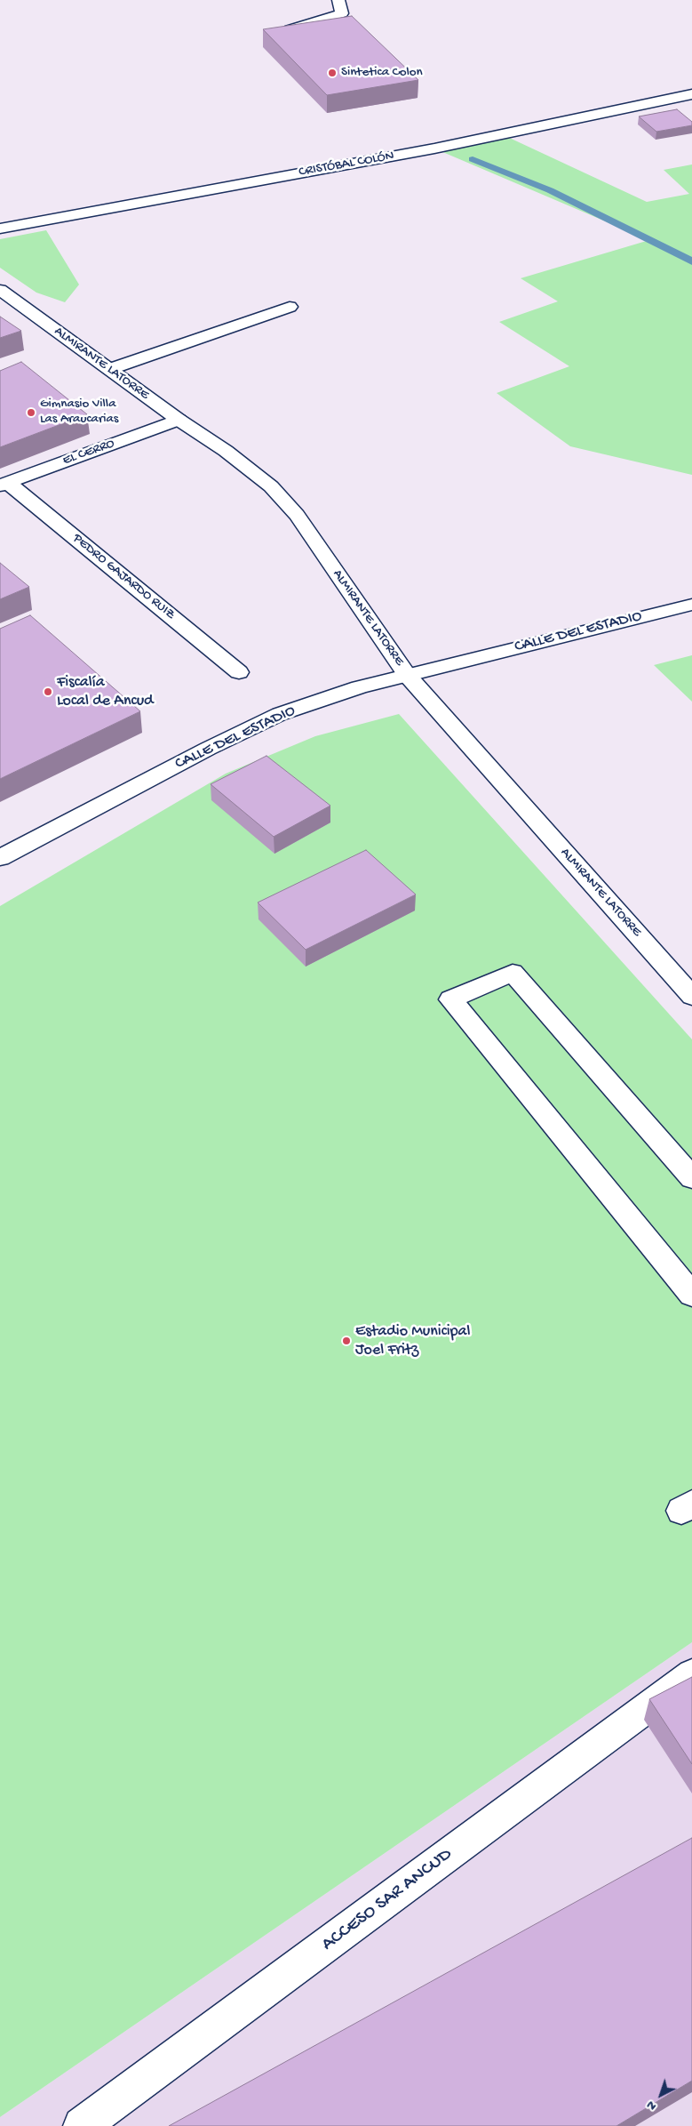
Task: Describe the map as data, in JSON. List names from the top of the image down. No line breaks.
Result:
{"streets":{"street":["CRISTÓBAL COLÓN","ALMIRANTE LATORRE","EL CERRO","PEDRO GAJARDO RUIZ","CALLE DEL ESTADIO","ACCESO SAR ANCUD"]},"crossings":[["ALMIRANTE LATORRE","EL CERRO"],["ALMIRANTE LATORRE","CALLE DEL ESTADIO"],["EL CERRO","PEDRO GAJARDO RUIZ"]],"places":["Sintetica Colon","Gimnasio Villa Las Araucarias","Fiscalía Local de Ancud","Estadio Municipal Joel Fritz"],"north":"bottom left"}
